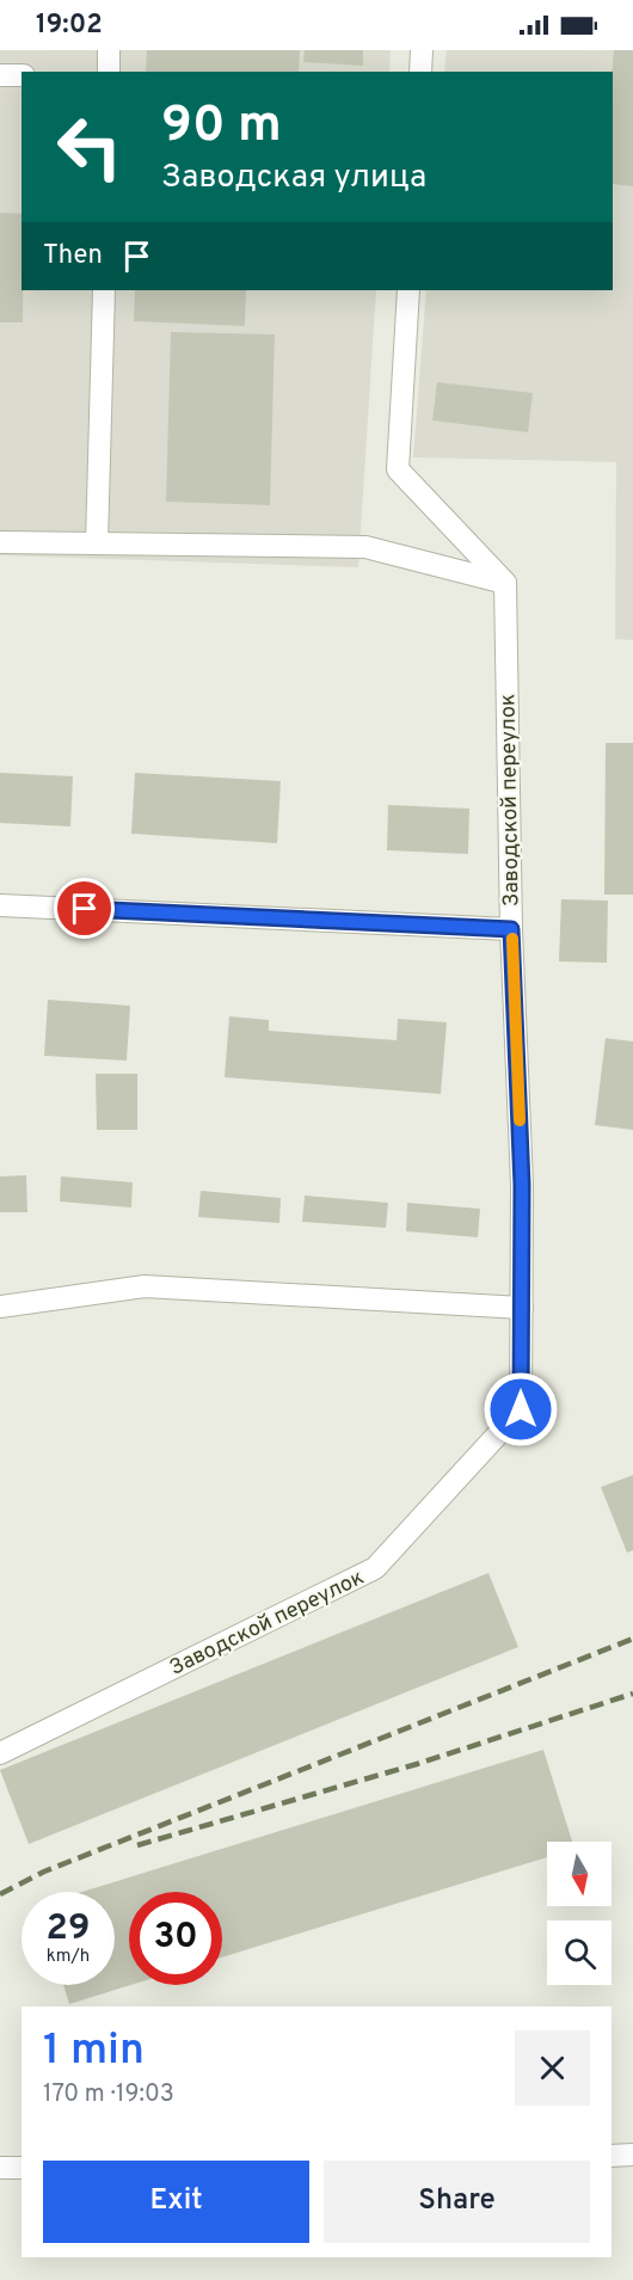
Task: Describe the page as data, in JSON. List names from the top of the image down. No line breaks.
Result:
{"streets":{"street":["Заводской переулок"]},"north":"bottom","page":{"status":"19:02","turn":["90 m","Заводская улица"],"then":"Then","speed":"29 km/h","limit":"30","heading":["1 min","170 m · 19:03"],"buttons":["Exit","Share"]}}
